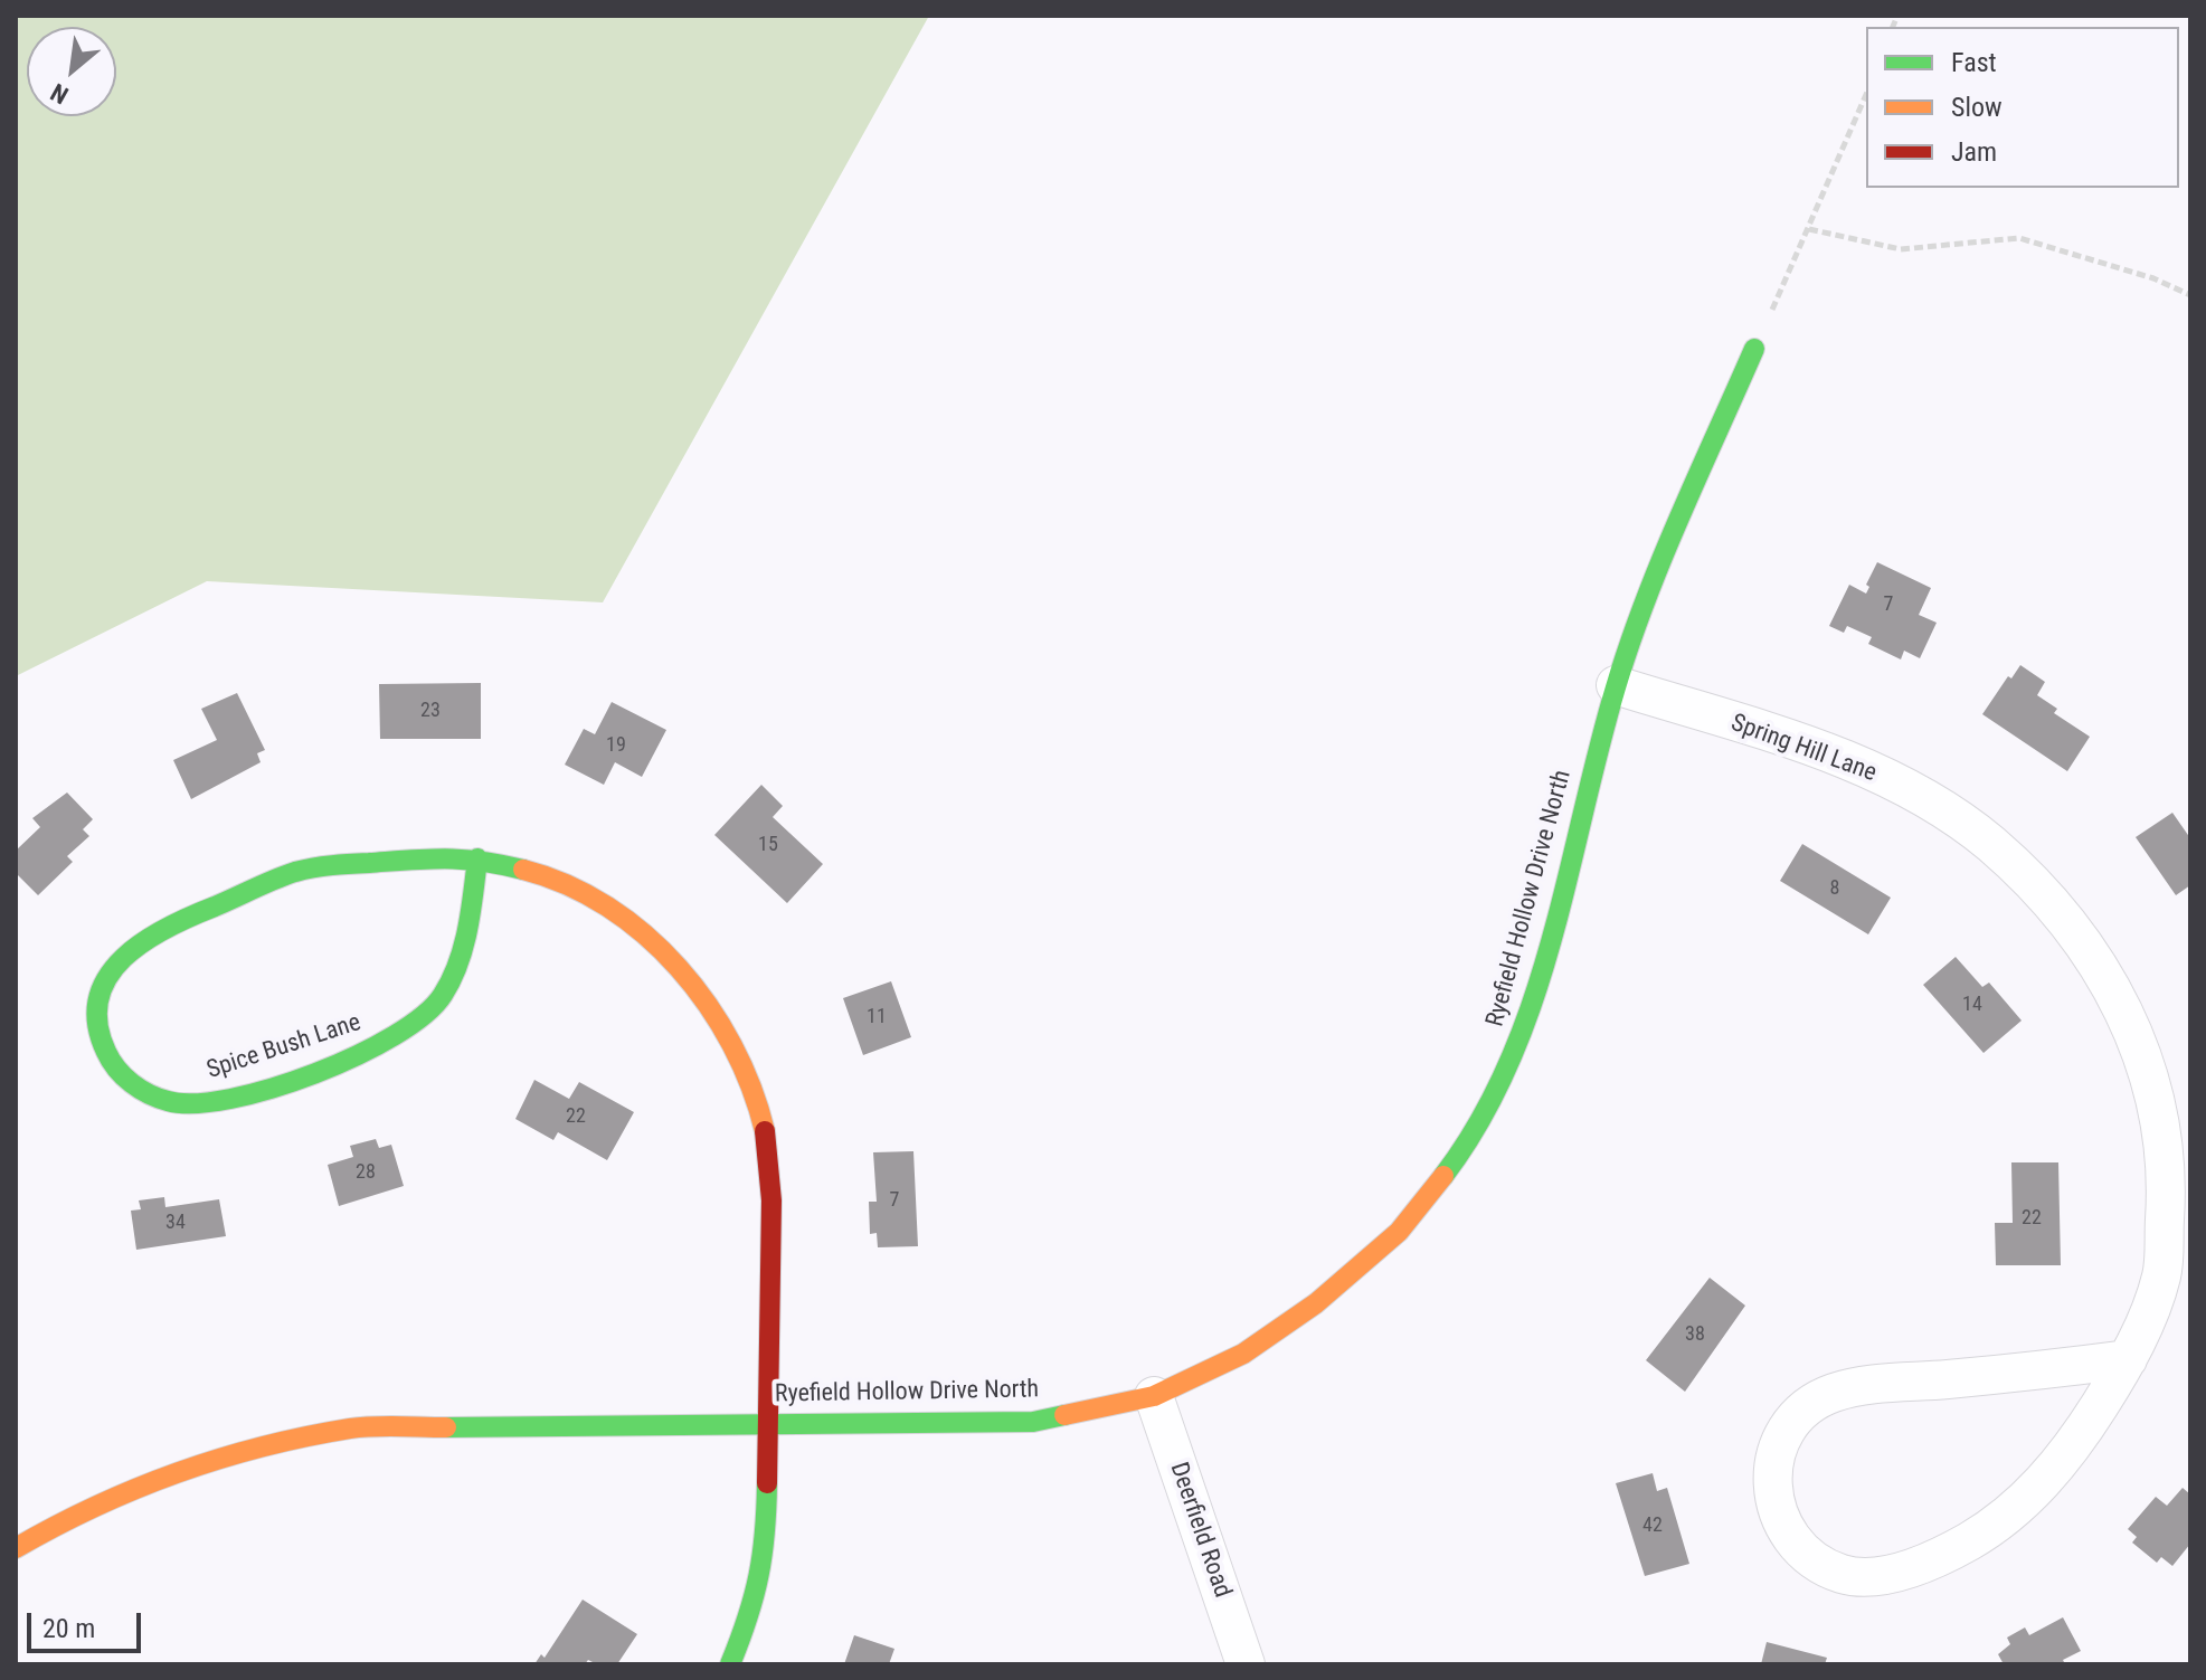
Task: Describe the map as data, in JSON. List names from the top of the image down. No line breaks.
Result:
{"streets":{"street":["Spring Hill Lane","Ryefield Hollow Drive North","Spice Bush Lane","Deerfield Road"]},"crossings":[["Spring Hill Lane","Ryefield Hollow Drive North"],["Ryefield Hollow Drive North","Spice Bush Lane"],["Ryefield Hollow Drive North","Deerfield Road"]],"house_numbers":["7","23","19","15","8","14","11","22","28","7","22","34","38","42"],"legend":["Fast","Slow","Jam"],"scale_bar":"20 m","north":"bottom left"}
